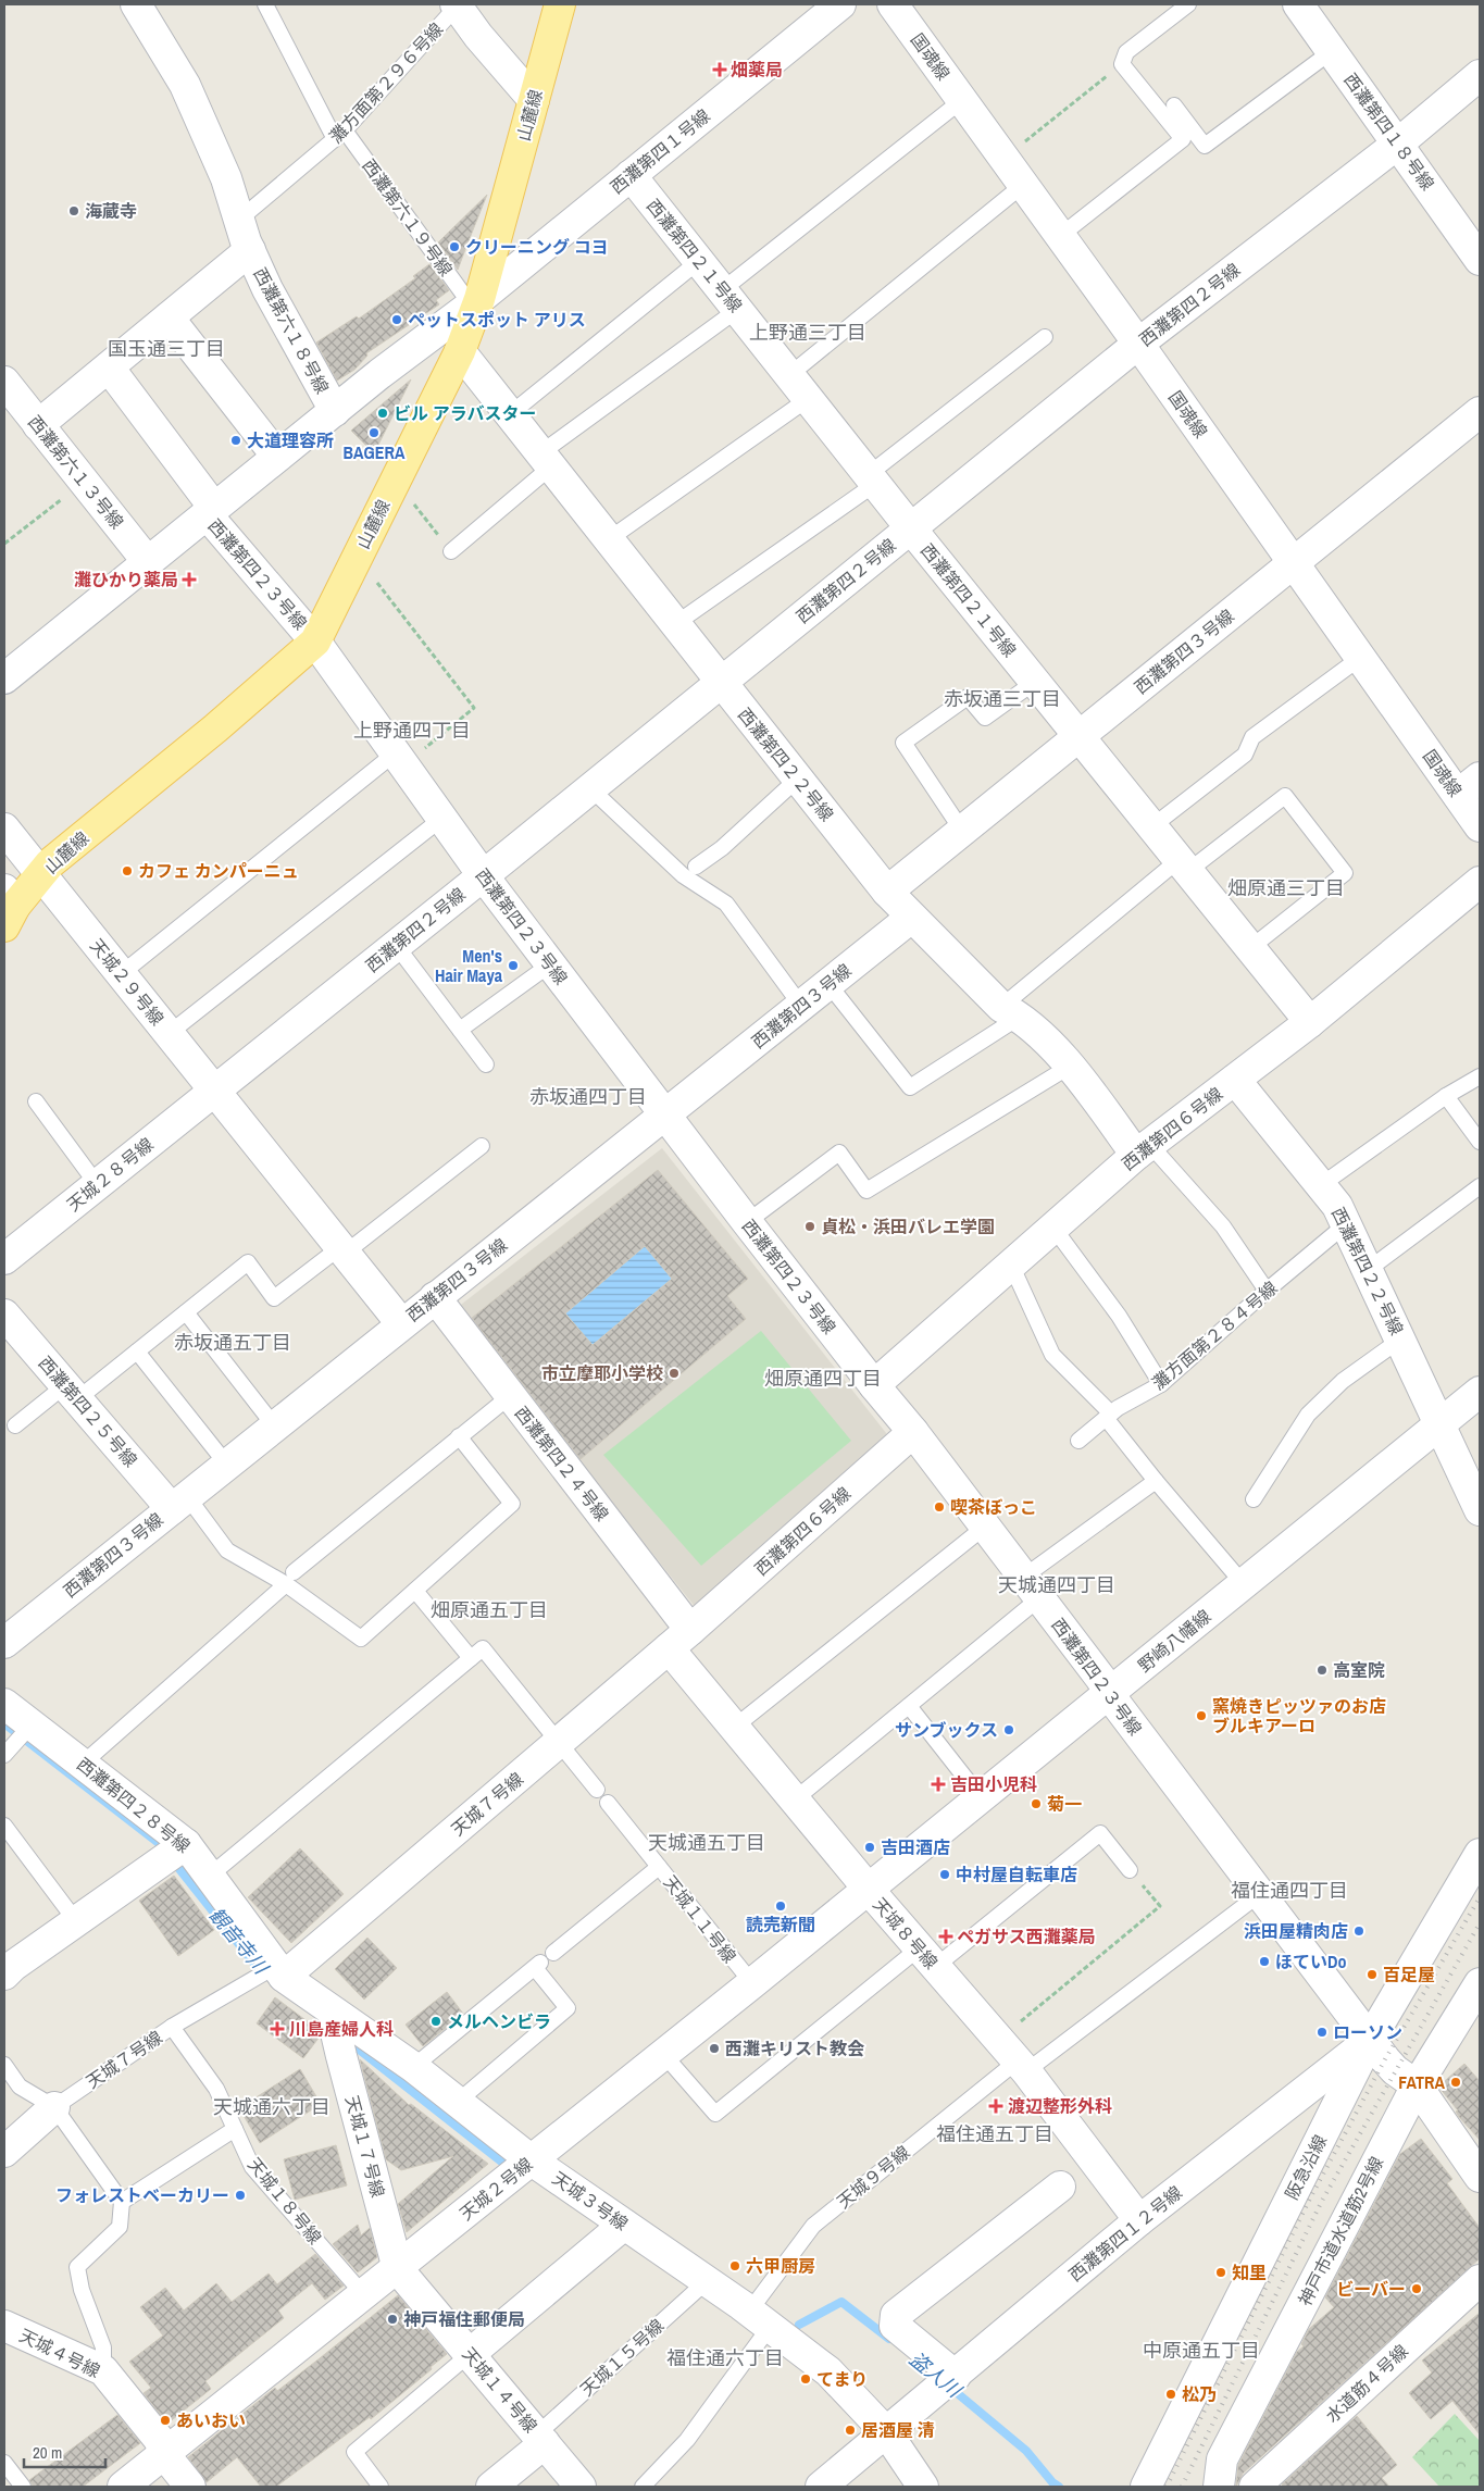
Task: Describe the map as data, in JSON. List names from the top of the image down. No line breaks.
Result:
{"streets":{"main road":["山麓線"],"street":["国魂線","西灘第四１８号線","西灘第四１号線","西灘第四２１号線","西灘第四２号線","西灘第六１８号線","西灘第六１３号線","西灘第四２３号線","西灘第四３号線","西灘第四２２号線","天城２９号線","西灘第四６号線","天城２８号線","西灘第四２５号線","西灘第四２４号線","野崎八幡線","天城７号線","西灘第四２８号線","天城８号線","天城１７号線","阪急沿線","天城２号線","天城３号線","神戸市道水道筋2号線","西灘第四１２号線","天城４号線","天城１５号線","水道筋４号線","天城１４号線"],"lane":["灘方面第２９６号線","西灘第六１９号線","灘方面第２８４号線","天城１１号線","天城９号線","天城１８号線"]},"crossings":[["国魂線","西灘第四２号線"],["国魂線","西灘第四３号線"],["灘方面第２９６号線","西灘第六１９号線"],["灘方面第２９６号線","西灘第六１８号線"],["山麓線","西灘第四１号線"],["山麓線","西灘第六１９号線"],["山麓線","西灘第四２３号線"],["山麓線","西灘第四２２号線"],["山麓線","天城２９号線"],["西灘第四１８号線","西灘第四２号線"],["西灘第四１号線","西灘第六１９号線"],["西灘第四１号線","西灘第四２１号線"],["西灘第四１号線","西灘第六１８号線"],["西灘第四１号線","西灘第六１３号線"],["西灘第四１号線","西灘第四２３号線"],["西灘第四２１号線","西灘第四２号線"],["西灘第四２１号線","西灘第四３号線"],["西灘第四２１号線","西灘第四６号線"],["西灘第四２号線","西灘第四２３号線"],["西灘第四２号線","西灘第四２２号線"],["西灘第四２号線","天城２９号線"],["西灘第四２号線","天城２８号線"],["西灘第四２３号線","西灘第四３号線"],["西灘第四２３号線","西灘第四６号線"],["西灘第四２３号線","野崎八幡線"],["西灘第四２３号線","阪急沿線"],["西灘第四２３号線","天城９号線"],["西灘第四２３号線","神戸市道水道筋2号線"],["西灘第四２３号線","西灘第四１２号線"],["西灘第四３号線","西灘第四２２号線"],["西灘第四３号線","西灘第四２５号線"],["西灘第四３号線","西灘第四２４号線"],["西灘第四２２号線","西灘第四６号線"],["西灘第四２２号線","灘方面第２８４号線"],["西灘第四２２号線","野崎八幡線"],["天城２９号線","天城２８号線"],["西灘第四６号線","西灘第四２４号線"],["西灘第四６号線","天城７号線"],["西灘第四６号線","天城８号線"],["西灘第四２４号線","天城７号線"],["西灘第四２４号線","天城８号線"],["野崎八幡線","天城８号線"],["野崎八幡線","天城２号線"],["天城７号線","西灘第四２８号線"],["天城７号線","天城８号線"],["天城７号線","天城１８号線"],["天城７号線","天城３号線"],["西灘第四２８号線","天城３号線"],["天城１１号線","天城２号線"],["天城８号線","天城９号線"],["天城８号線","天城２号線"],["天城８号線","西灘第四１２号線"],["天城１７号線","天城２号線"],["天城１７号線","天城３号線"],["天城１７号線","天城１４号線"],["阪急沿線","西灘第四１２号線"],["天城９号線","天城３号線"],["天城２号線","天城１８号線"],["天城２号線","天城３号線"],["天城２号線","天城４号線"],["天城２号線","天城１４号線"],["天城３号線","西灘第四１２号線"],["天城３号線","天城１５号線"],["天城１５号線","天城１４号線"]],"districts":["上野通三丁目","国玉通三丁目","赤坂通三丁目","上野通四丁目","畑原通三丁目","赤坂通四丁目","赤坂通五丁目","畑原通四丁目","天城通四丁目","畑原通五丁目","天城通五丁目","福住通四丁目","天城通六丁目","福住通五丁目","中原通五丁目","福住通六丁目"],"water":["観音寺川","盗人川"],"places":{"health":["畑薬局","灘ひかり薬局","吉田小児科","ペガサス西灘薬局","川島産婦人科","渡辺整形外科"],"other":["海蔵寺","クリーニング コヨ","ペットスポット アリス","ビル アラバスター","BAGERA","大道理容所","カフェ カンパーニュ","Men's Hair Maya","貞松・浜田バレエ学園","市立摩耶小学校","喫茶ぼっこ","高室院","窯焼きピッツァのお店 ブルキアーロ","サンブックス","菊一","吉田酒店","中村屋自転車店","読売新聞","浜田屋精肉店","ほていDo","百足屋","メルヘンビラ","ローソン","西灘キリスト教会","FATRA","フォレストベーカリー","六甲厨房","知里","ビーバー","神戸福住郵便局","てまり","松乃","あいおい","居酒屋 清"]},"scale_bar":"20 m"}
